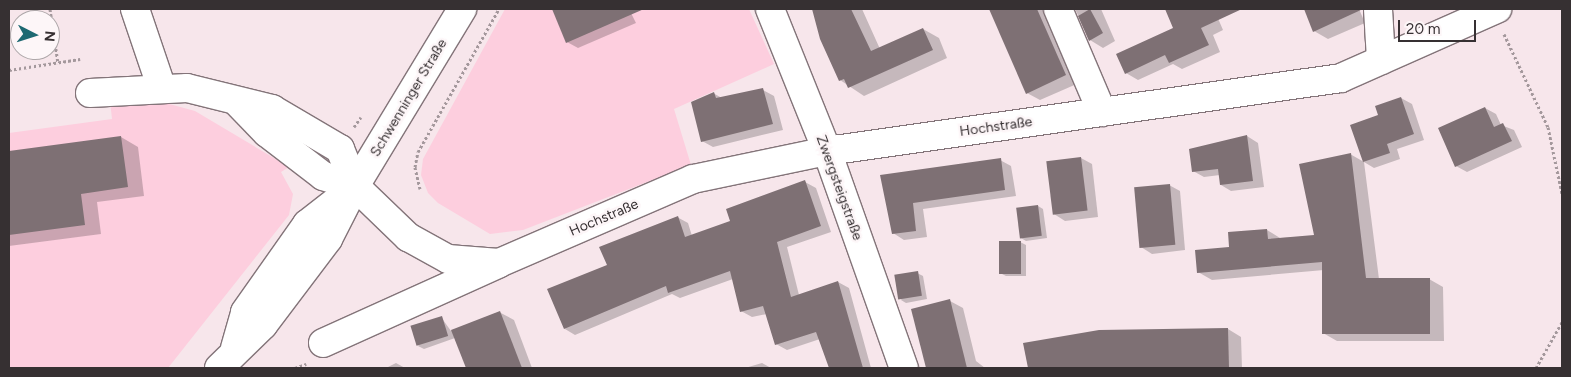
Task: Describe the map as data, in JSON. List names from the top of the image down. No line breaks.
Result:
{"streets":{"street":["Schwenninger Straße","Hochstraße","Zwergsteigstraße"]},"crossings":[["Schwenninger Straße","Hochstraße"],["Hochstraße","Zwergsteigstraße"]],"scale_bar":"20 m","north":"right"}
